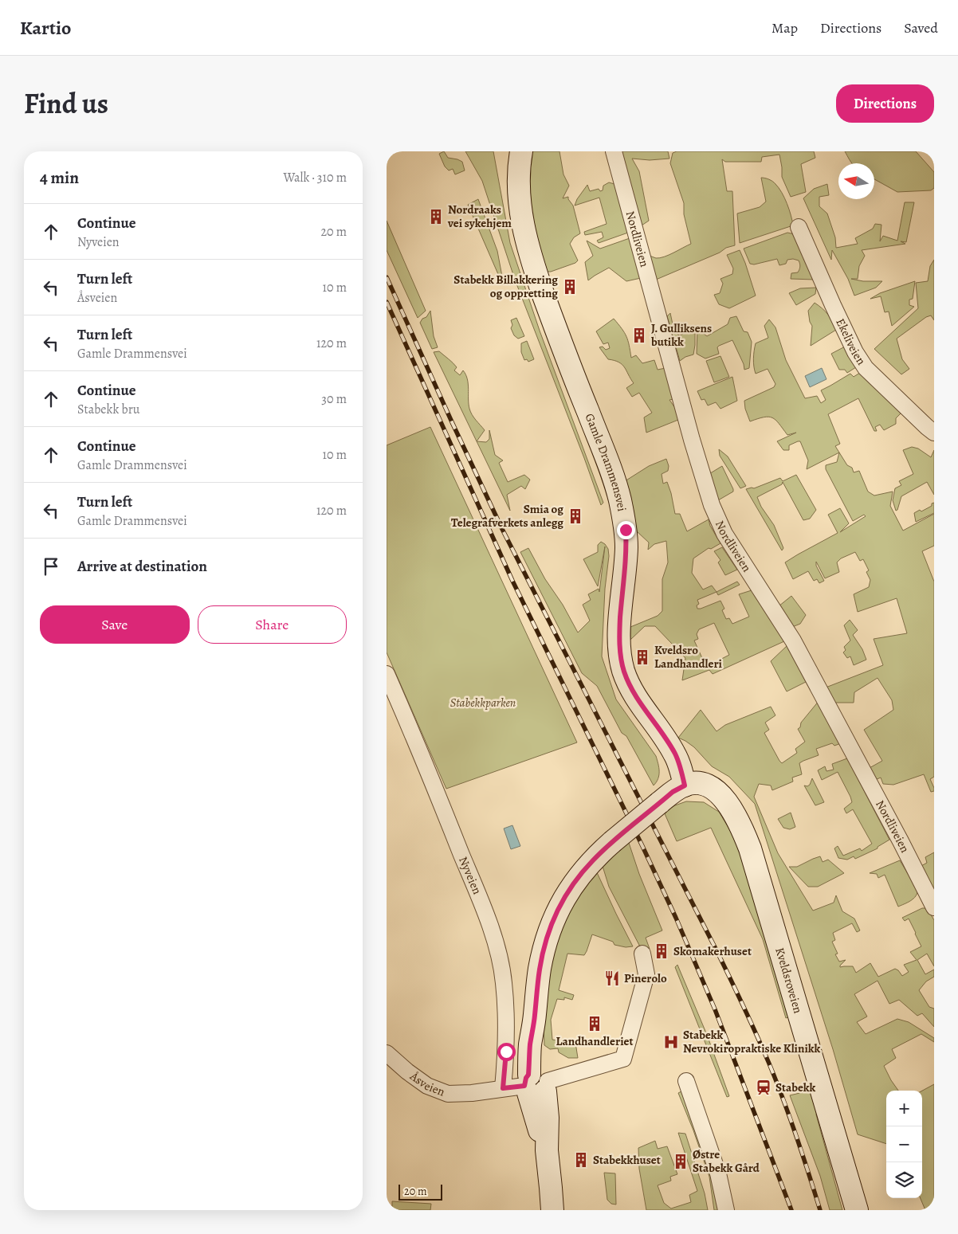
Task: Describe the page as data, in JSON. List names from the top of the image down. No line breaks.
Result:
{"streets":{"main road":["Gamle Drammensvei","Kveldsroveien"],"street":["Nordliveien","Ekeliveien","Nyveien","Åsveien"]},"crossings":[["Gamle Drammensvei","Kveldsroveien"],["Nyveien","Åsveien"]],"parks":["Stabekkparken"],"places":{"building":["Nordraaks vei sykehjem","Stabekk Billakkering og oppretting","J. Gulliksens butikk","Smia og Telegrafverkets anlegg","Kveldsro Landhandleri","Skomakerhuset","Landhandleriet","Stabekkhuset","Østre Stabekk Gård"],"restaurant":["Pinerolo"],"hospital":["Stabekk Nevrokiropraktiske Klinikk"],"station":["Stabekk"]},"scale_bar":"20 m","north":"left","page":{"header":"Kartio","nav":["Map","Directions","Saved"],"title":"Find us","buttons":["Directions",["Save","Share"]],"heading":["4 min","Walk · 310 m"],"list":[["Continue","Nyveien","20 m"],["Turn left","Åsveien","10 m"],["Turn left","Gamle Drammensvei","120 m"],["Continue","Stabekk bru","30 m"],["Continue","Gamle Drammensvei","10 m"],["Turn left","Gamle Drammensvei","120 m"],"Arrive at destination"],"map_buttons":["+","−"],"scale":"20 m"}}
